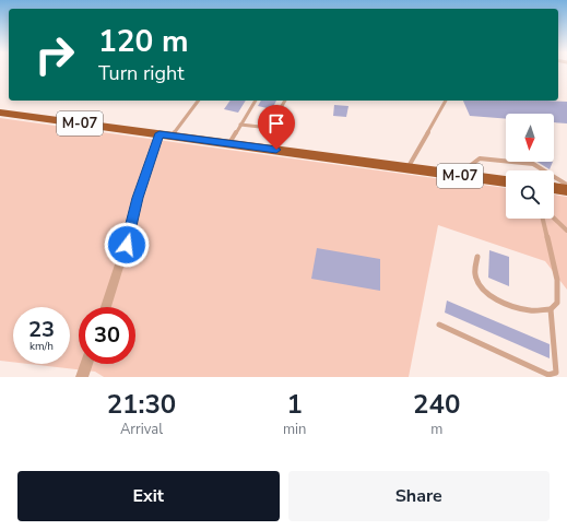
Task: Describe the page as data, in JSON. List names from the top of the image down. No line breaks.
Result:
{"streets":{"highway":["М-07"]},"north":"bottom","page":{"turn":["120 m","Turn right"],"speed":"23 km/h","limit":"30","eta":["21:30","Arrival","1","min","240","m"],"buttons":["Exit","Share"]}}
